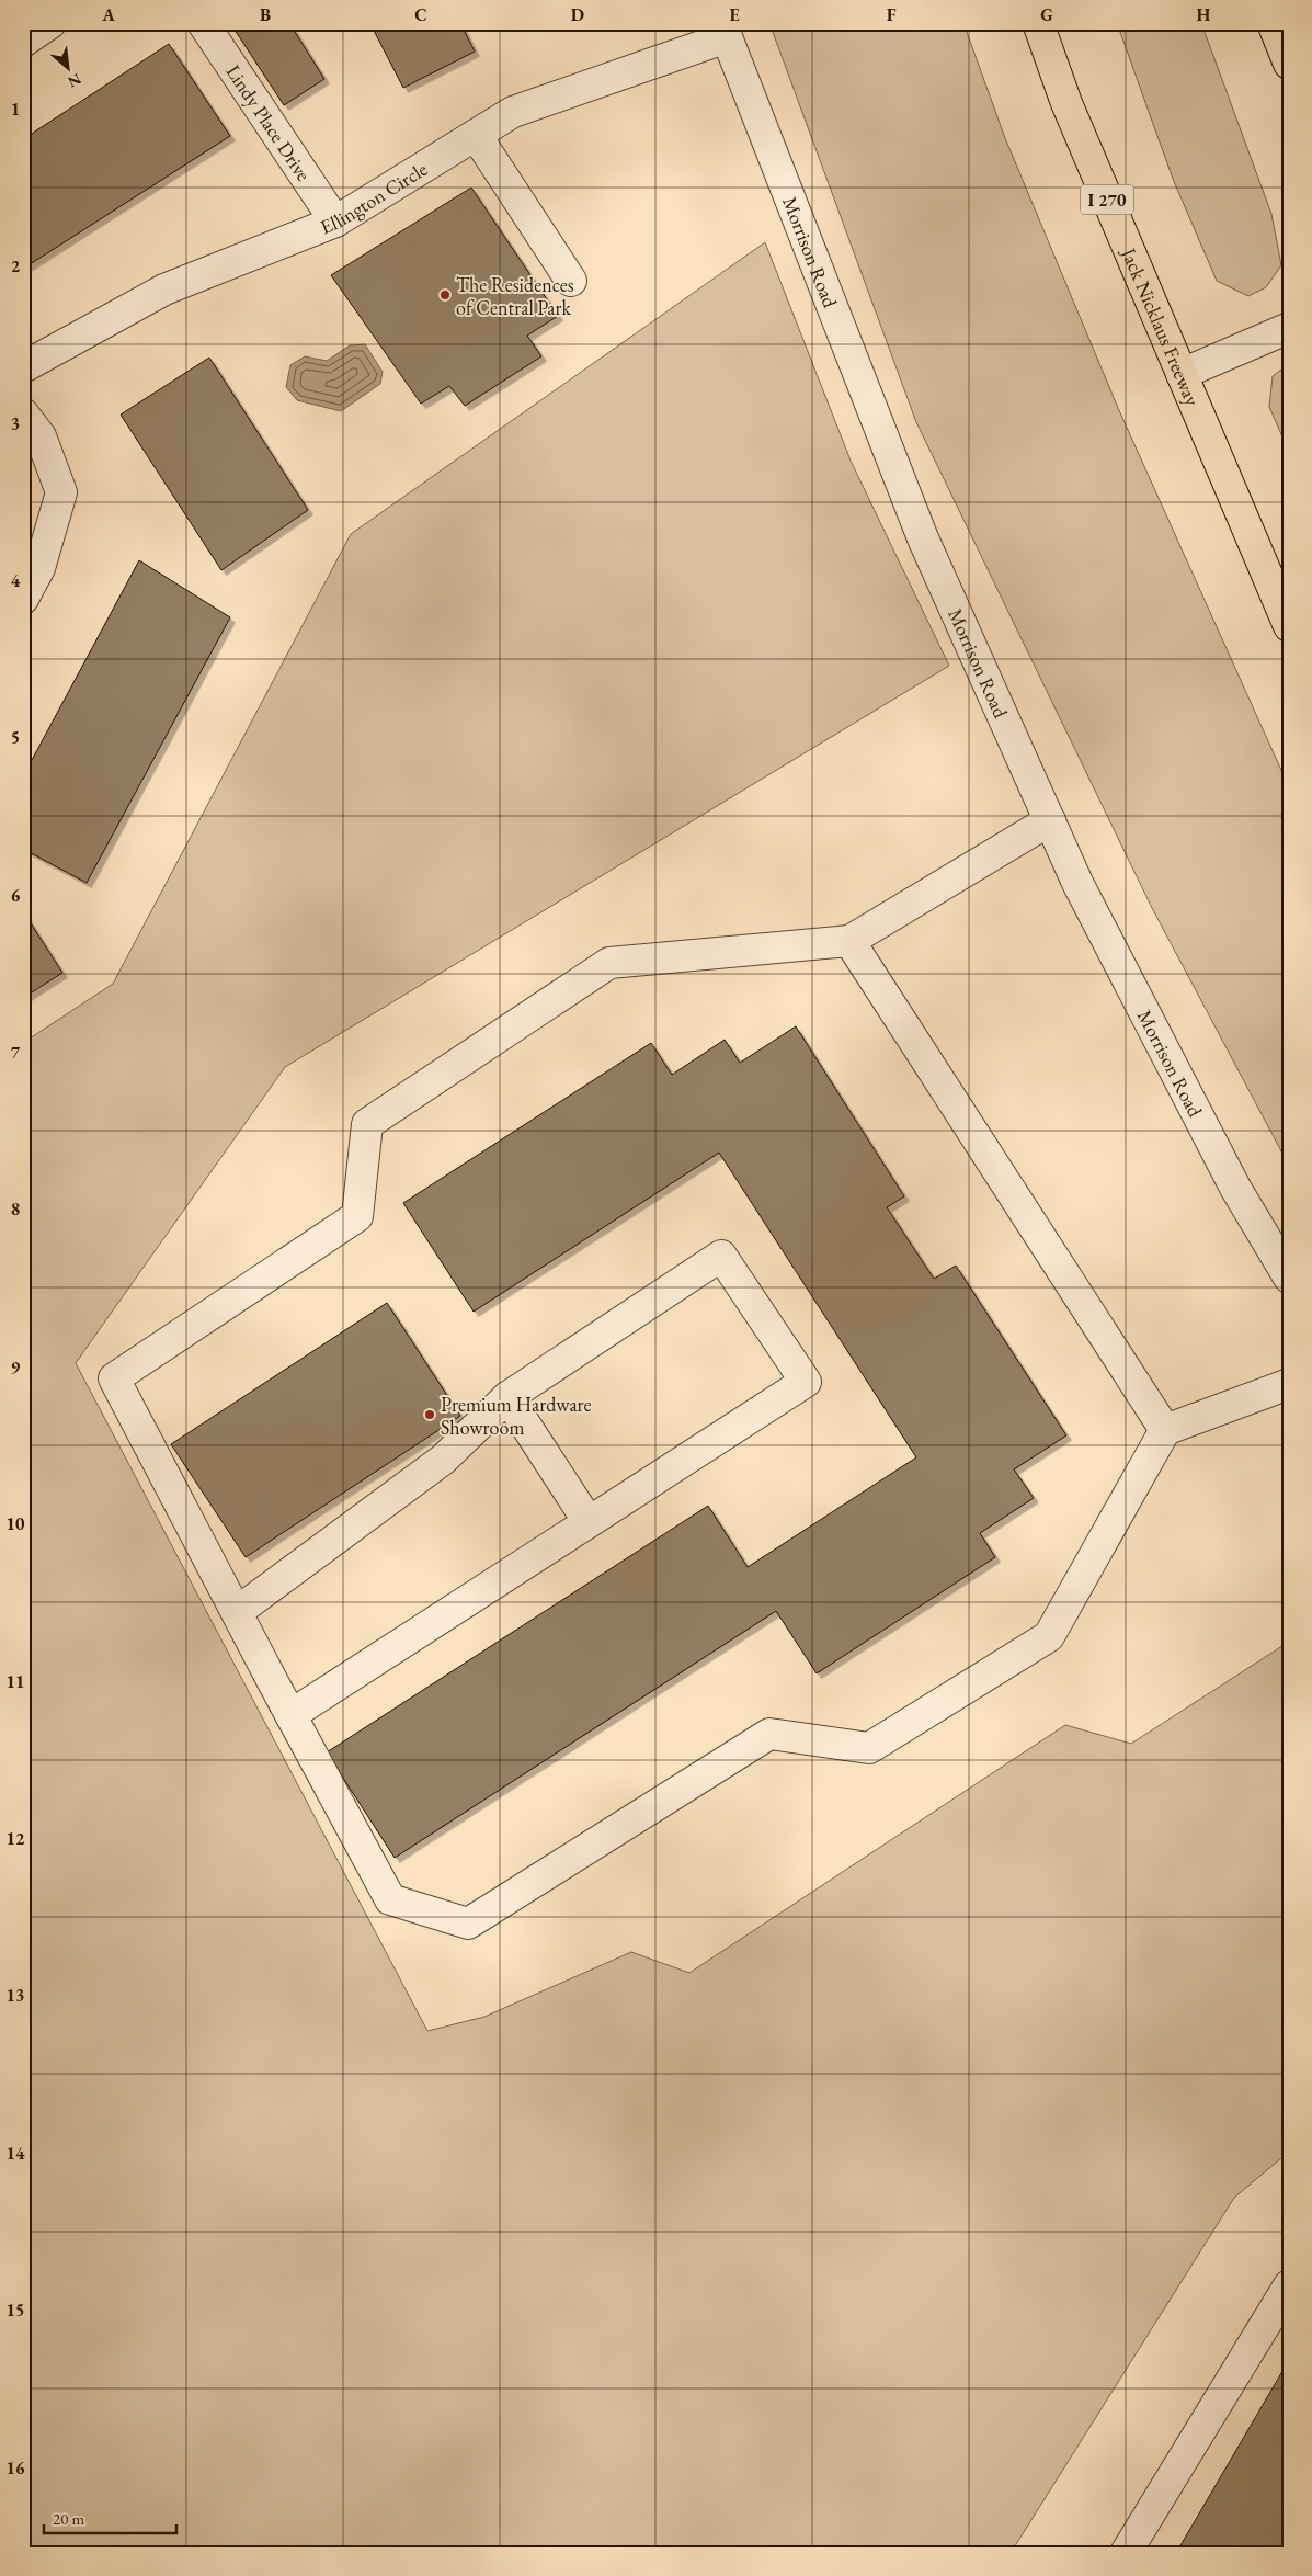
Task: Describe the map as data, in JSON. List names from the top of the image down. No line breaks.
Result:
{"streets":{"highway":["I 270","Jack Nicklaus Freeway"],"street":["Lindy Place Drive","Ellington Circle","Morrison Road"]},"crossings":[["Lindy Place Drive","Ellington Circle"],["Ellington Circle","Morrison Road"]],"places":["The Residences of Central Park","Premium Hardware Showroom"],"scale_bar":"20 m","north":"bottom right","grid":{"columns":["A","B","C","D","E","F","G","H"],"rows":["1","2","3","4","5","6","7","8","9","10","11","12","13","14","15","16"]}}
